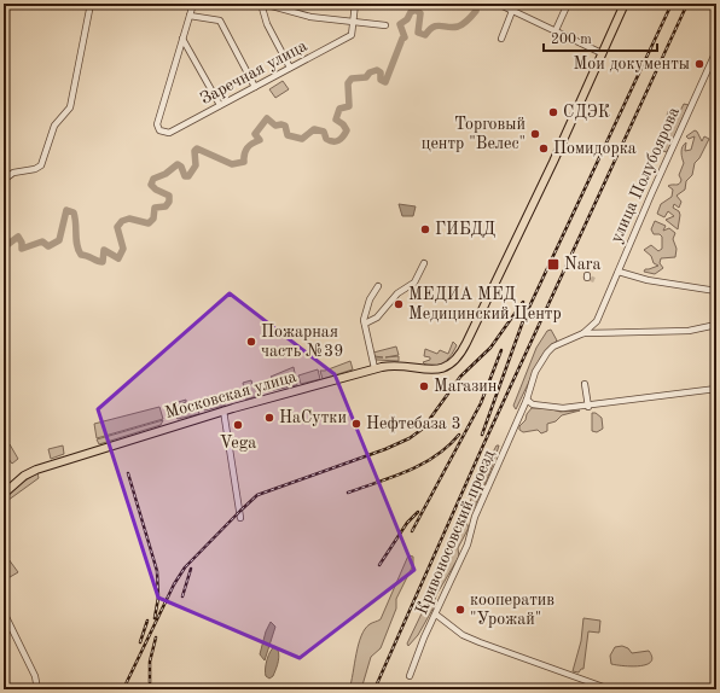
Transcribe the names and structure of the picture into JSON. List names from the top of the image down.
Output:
{
  "streets": {
    "main road": ["Московская улица"],
    "street": ["Заречная улица", "улица Полубоярова", "Кривоносовский проезд"]
  },
  "crossings": [
    ["улица Полубоярова", "Кривоносовский проезд"]
  ],
  "places": {
    "other": [
      "Мои документы",
      "СДЭК",
      "Торговый центр \"Велес\"",
      "Помидорка",
      "ГИБДД",
      "МЕДИА МЕД Медицинский Центр",
      "Пожарная часть №39",
      "Магазин",
      "НаСутки",
      "Нефтебаза 3",
      "Vega",
      "кооператив \"Урожай\""
    ],
    "transit": ["Nara"]
  },
  "scale_bar": "200 m"
}
